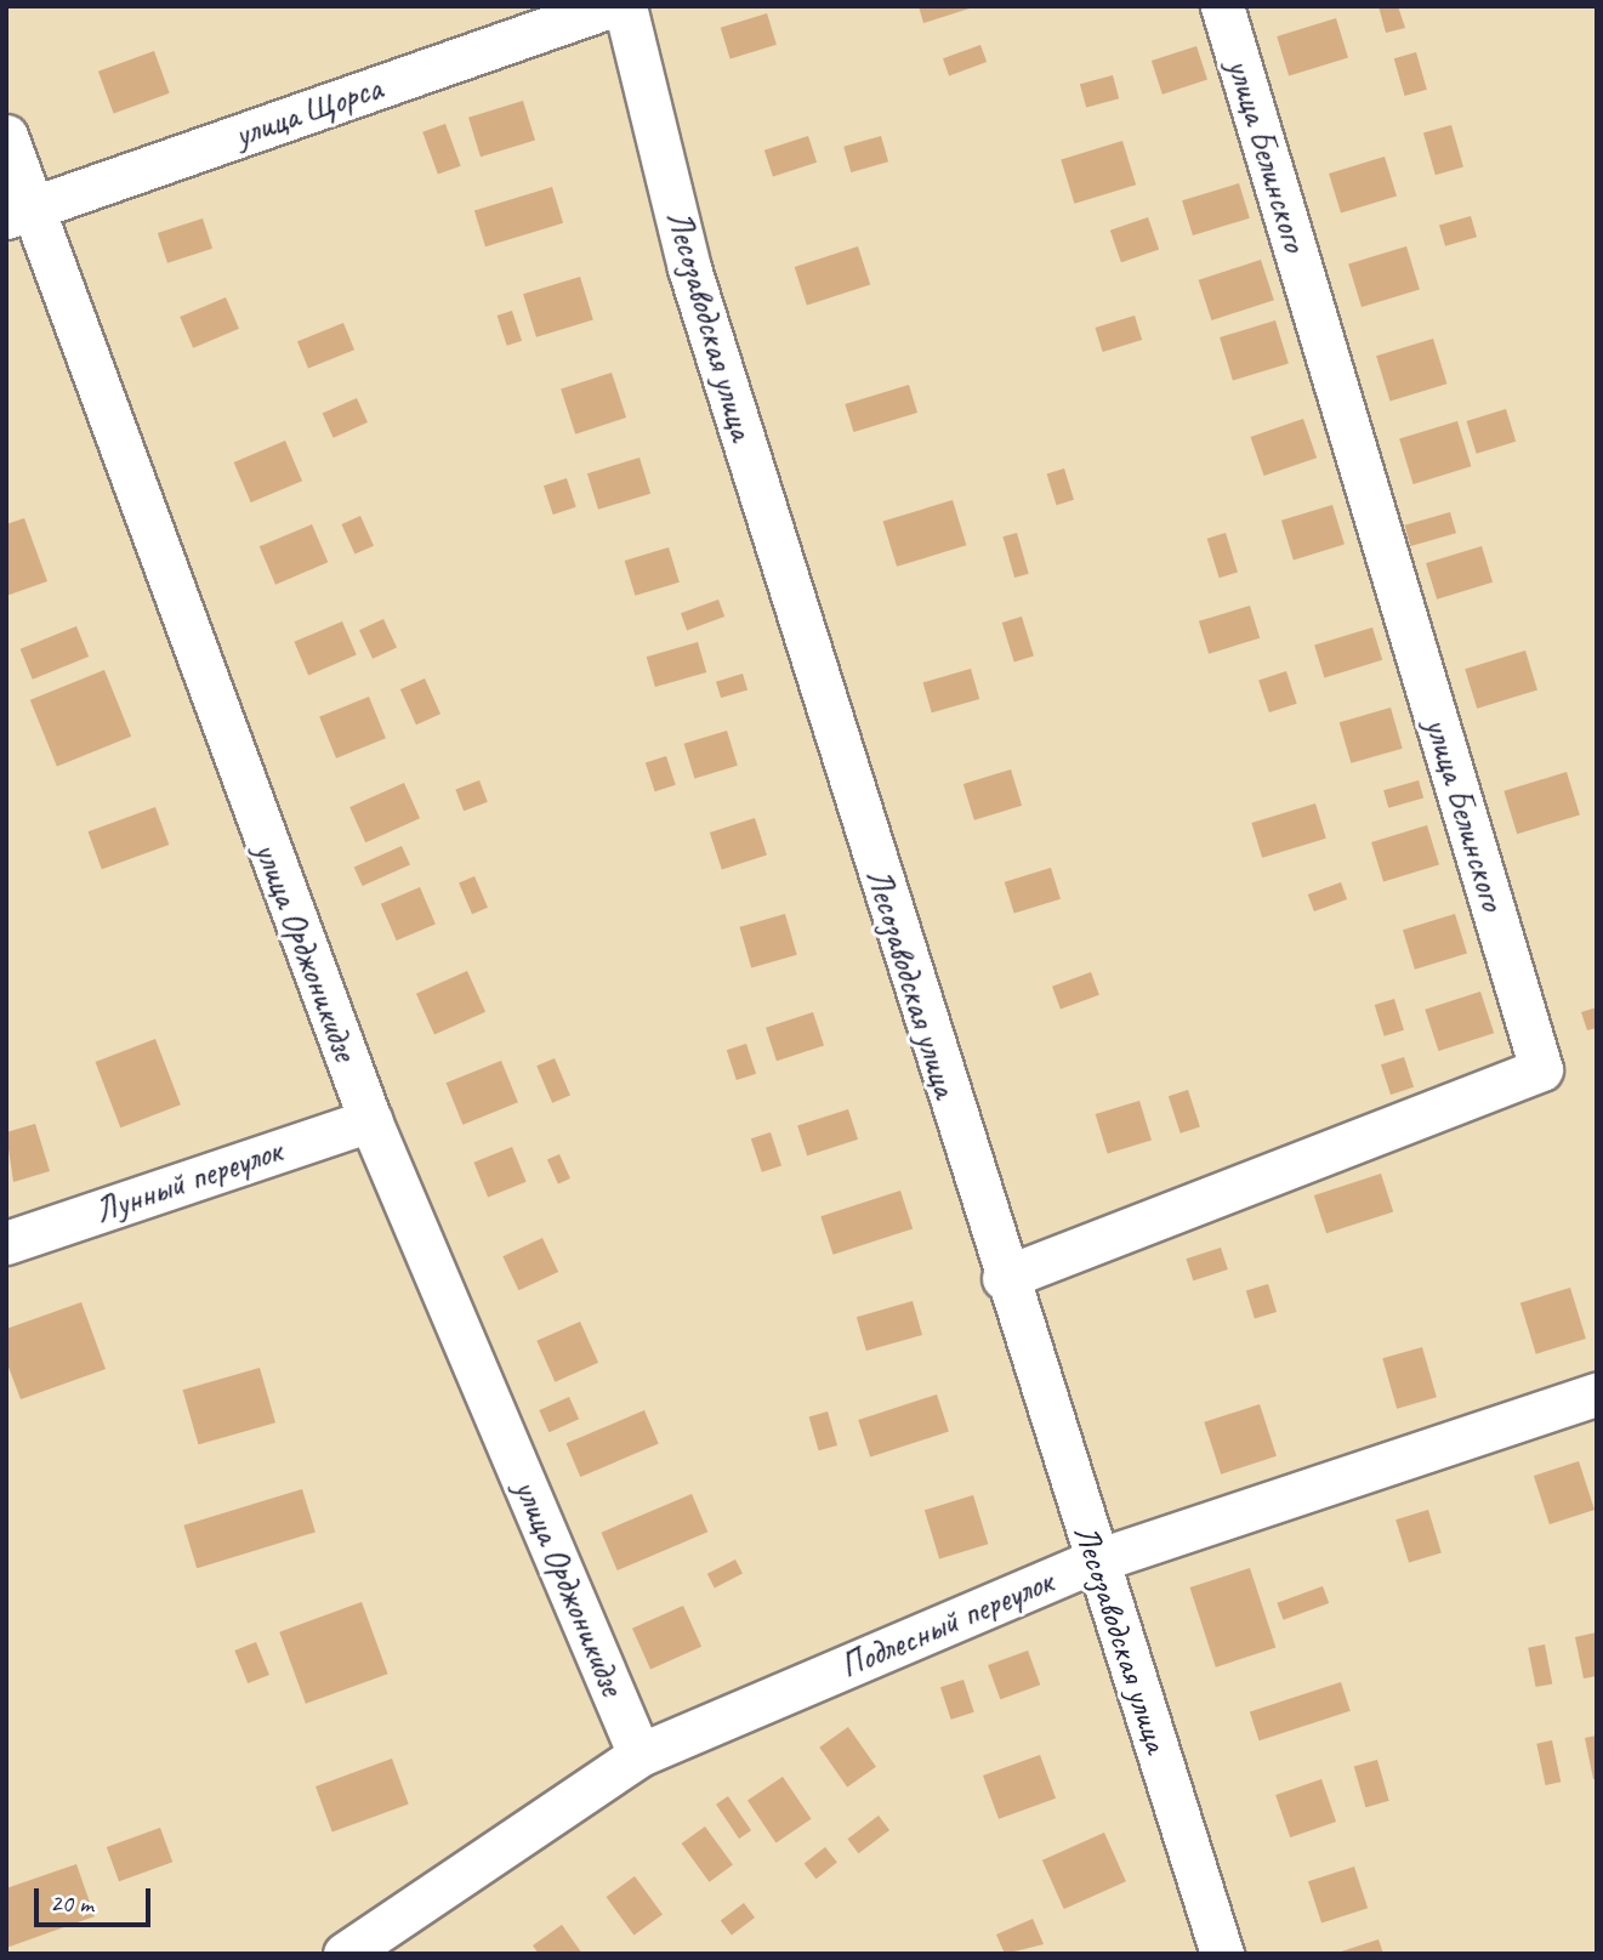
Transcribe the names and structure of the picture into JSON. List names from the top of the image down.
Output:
{
  "streets": {
    "street": [
      "улица Щорса",
      "улица Белинского",
      "Лесозаводская улица",
      "улица Орджоникидзе",
      "Лунный переулок",
      "Подлесный переулок"
    ]
  },
  "crossings": [
    ["улица Щорса", "улица Орджоникидзе"],
    ["улица Белинского", "Лесозаводская улица"],
    ["Лесозаводская улица", "Подлесный переулок"],
    ["улица Орджоникидзе", "Лунный переулок"],
    ["улица Орджоникидзе", "Подлесный переулок"]
  ],
  "scale_bar": "20 m"
}
